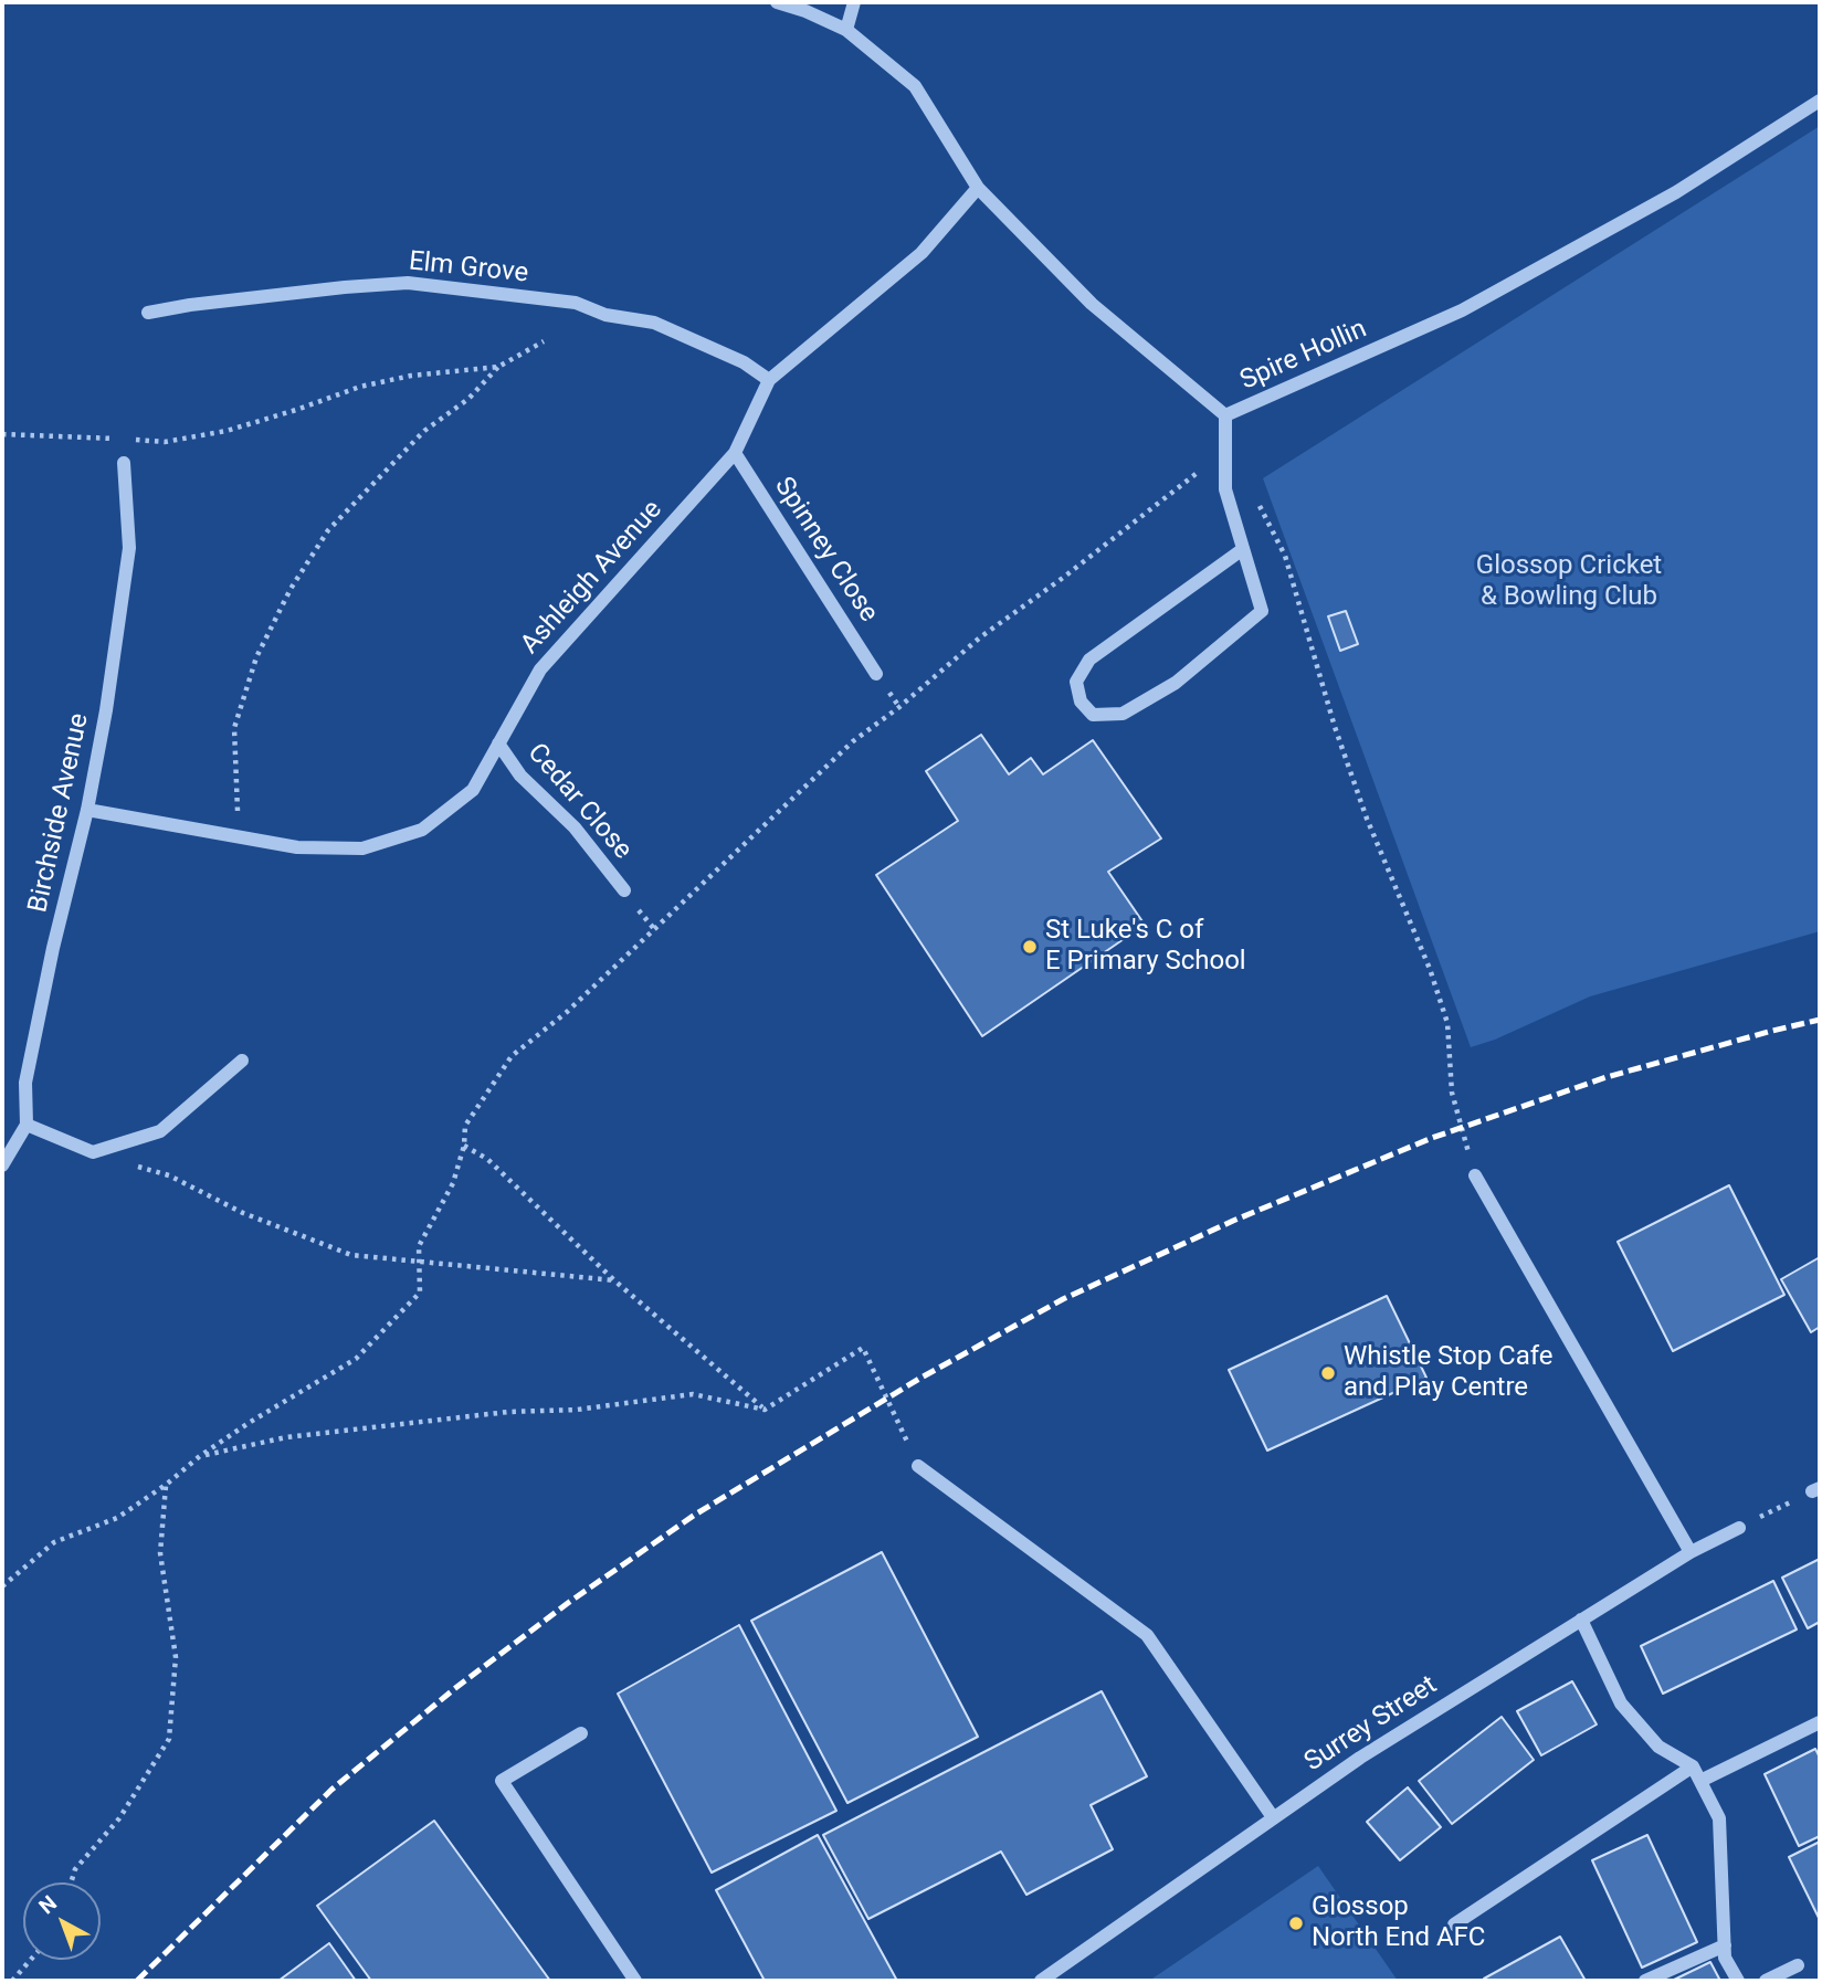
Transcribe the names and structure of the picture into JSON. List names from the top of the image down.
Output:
{
  "streets": {
    "street": [
      "Elm Grove",
      "Spire Hollin",
      "Spinney Close",
      "Ashleigh Avenue",
      "Cedar Close",
      "Birchside Avenue",
      "Surrey Street"
    ]
  },
  "crossings": [
    ["Elm Grove", "Ashleigh Avenue"],
    ["Spire Hollin", "Ashleigh Avenue"],
    ["Spinney Close", "Ashleigh Avenue"],
    ["Ashleigh Avenue", "Cedar Close"],
    ["Ashleigh Avenue", "Birchside Avenue"]
  ],
  "parks": ["Glossop Cricket & Bowling Club"],
  "places": ["St Luke's C of E Primary School", "Whistle Stop Cafe and Play Centre", "Glossop North End AFC"],
  "north": "top left"
}
